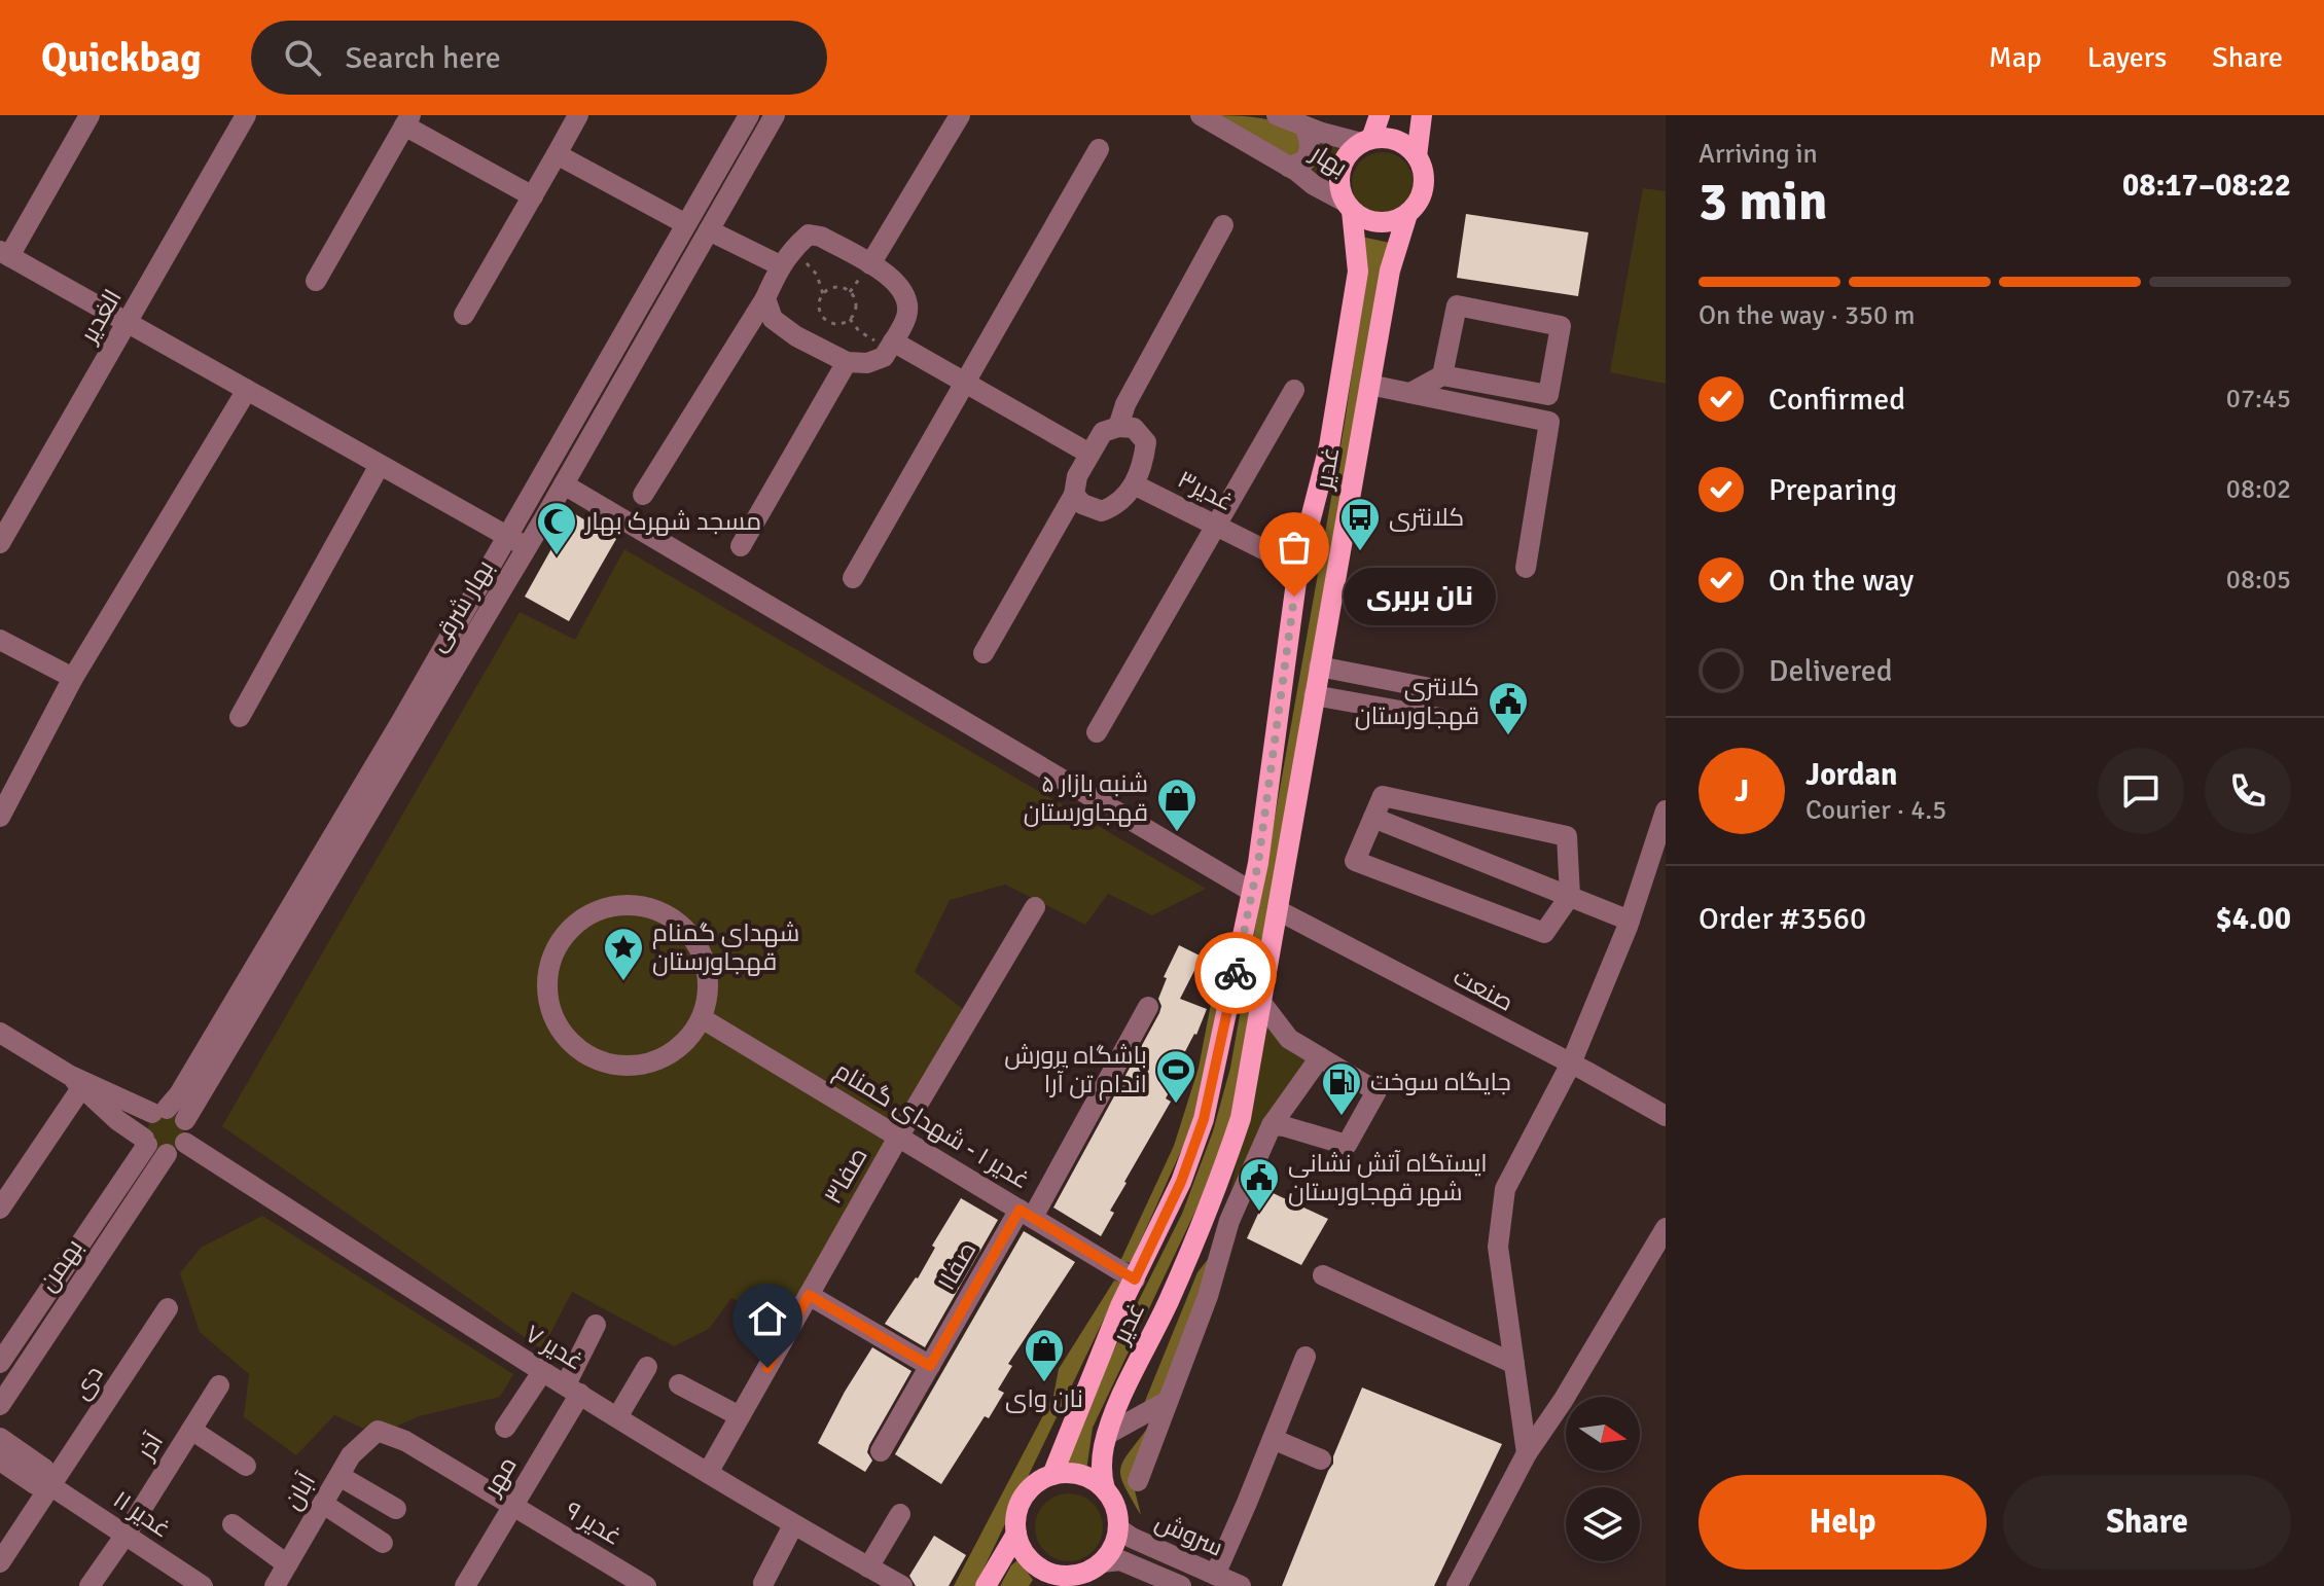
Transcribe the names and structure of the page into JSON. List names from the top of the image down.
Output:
{
  "streets": {
    "main road": ["غدیر"],
    "street": [
      "بهار",
      "الغدیر",
      "غدیر۳",
      "بهار شرقی",
      "صنعت",
      "غدیر ۱ - شهدای گمنام",
      "صفا۳",
      "بهمن",
      "صفا۱",
      "غدیر ۷",
      "دی",
      "آذر",
      "مهر",
      "آبان",
      "غدیر ۱۱",
      "غدیر ۹",
      "سروش"
    ]
  },
  "crossings": [
    ["بهار", "غدیر"],
    ["غدیر", "غدیر۳"],
    ["غدیر", "صنعت"],
    ["غدیر", "غدیر ۱ - شهدای گمنام"],
    ["غدیر", "سروش"],
    ["بهار شرقی", "بهمن"],
    ["بهار شرقی", "غدیر ۷"],
    ["غدیر ۱ - شهدای گمنام", "صفا۳"],
    ["غدیر ۱ - شهدای گمنام", "صفا۱"],
    ["صفا۳", "غدیر ۷"],
    ["بهمن", "غدیر ۷"],
    ["غدیر ۷", "مهر"],
    ["دی", "غدیر ۱۱"],
    ["آذر", "غدیر ۱۱"],
    ["مهر", "غدیر ۹"],
    ["آبان", "غدیر ۹"]
  ],
  "places": {
    "bus stop": ["کلانتری"],
    "mosque": ["مسجد شهرک بهار"],
    "other": ["نان بربری"],
    "public building": ["کلانتری قهجاورستان", "ایستگاه آتش نشانی شهر قهجاورستان"],
    "shop": ["۵ شنبه بازار قهجاورستان", "نان وای"],
    "place": ["شهدای گمنام قهجاورستان"],
    "sports": ["باشگاه پرورش اندام تن آرا"],
    "fuel station": ["جایگاه سوخت"]
  },
  "north": "right",
  "page": {
    "header": "Quickbag",
    "search": "Search here",
    "nav": ["Map", "Layers", "Share"],
    "heading": ["3 min", "Arriving in", "08:17–08:22"],
    "panel": [
      "Jordan",
      "Courier · 4.5",
      "Order #3560",
      "$4.00"
    ],
    "bar": "On the way · 350 m",
    "list": [
      ["Confirmed", "07:45"],
      ["Preparing", "08:02"],
      ["On the way", "08:05"],
      "Delivered"
    ],
    "bubble": "نان بربری",
    "round": "J",
    "buttons": ["Help", "Share"]
  }
}
